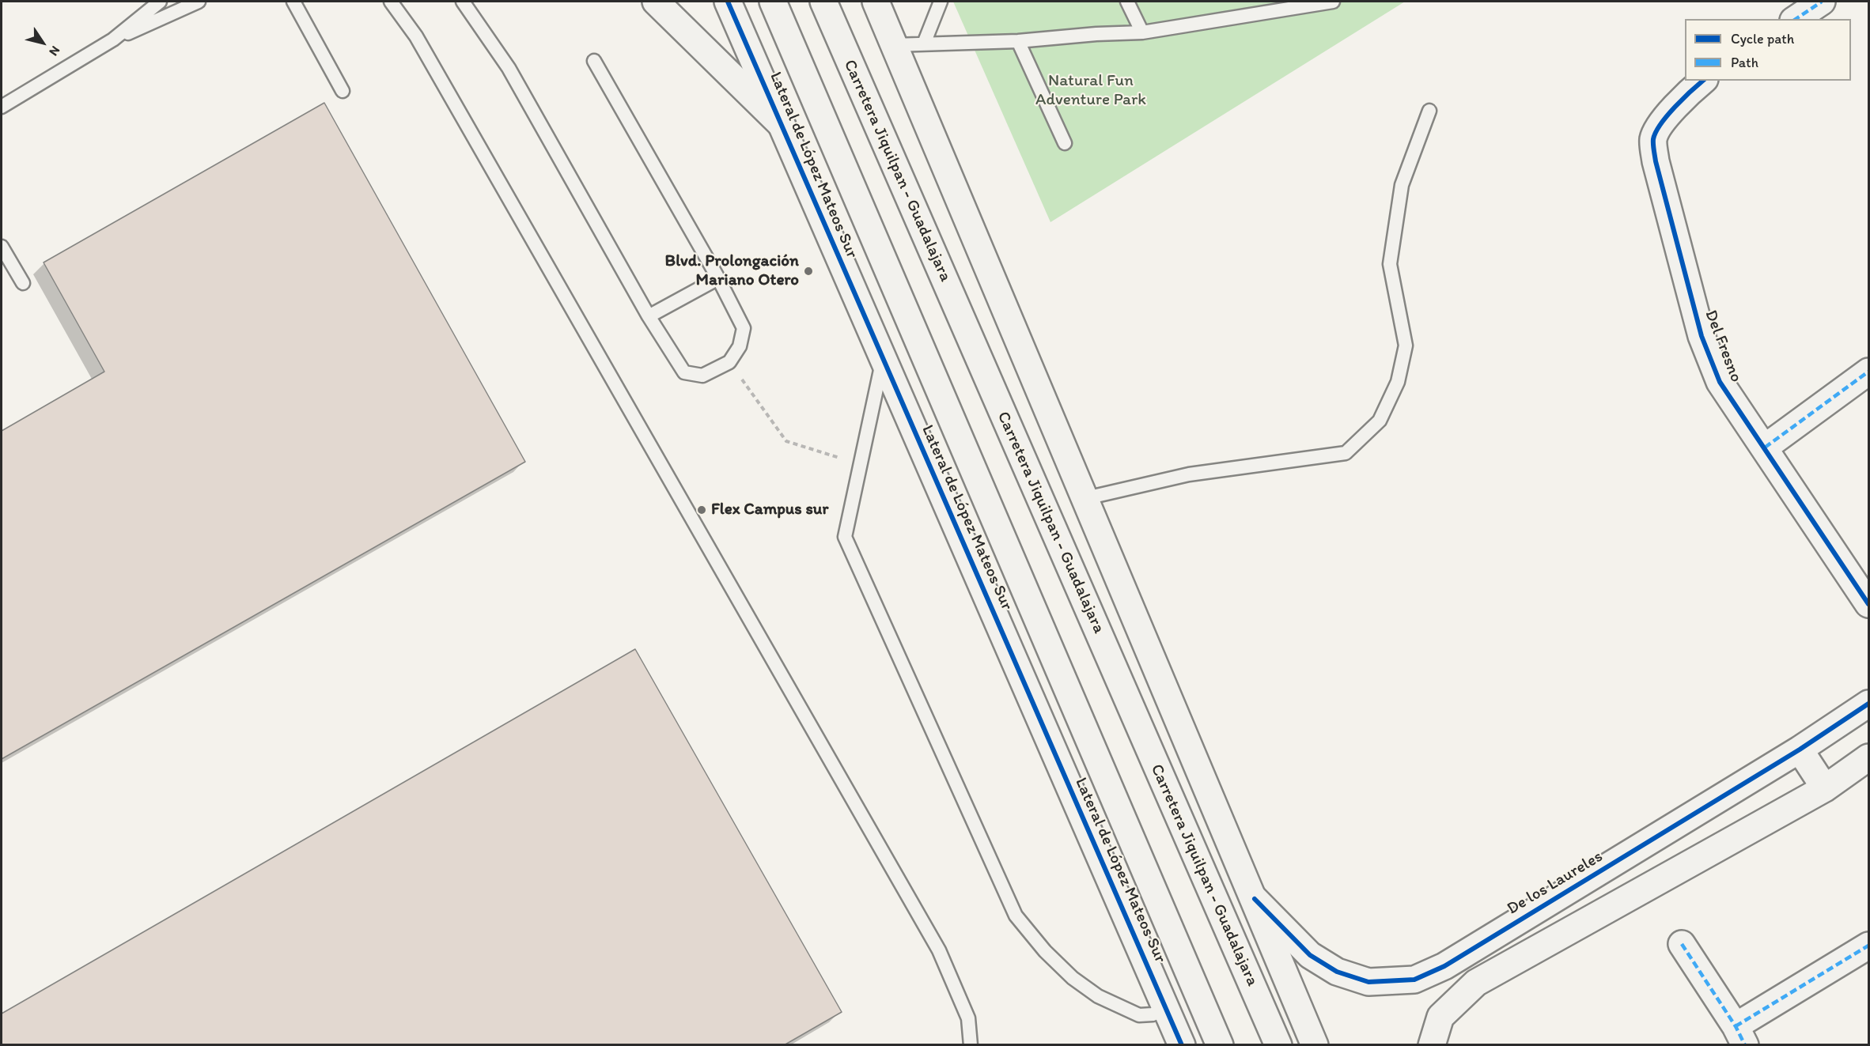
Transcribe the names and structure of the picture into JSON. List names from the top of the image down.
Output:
{
  "streets": {
    "main road": [
      "Lateral de López Mateos Sur",
      "Carretera Jiquilpan - Guadalajara",
      "Del Fresno",
      "De los Laureles"
    ]
  },
  "parks": ["Natural Fun Adventure Park"],
  "places": ["Blvd. Prolongación Mariano Otero", "Flex Campus sur"],
  "legend": ["Cycle path", "Path"],
  "north": "bottom right"
}
